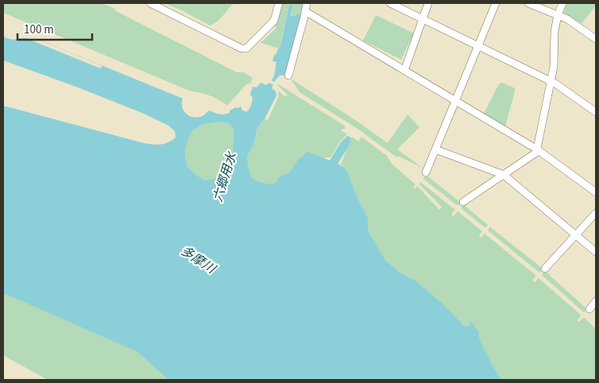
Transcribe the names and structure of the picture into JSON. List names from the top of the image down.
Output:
{
  "water": ["六郷用水", "多摩川"],
  "scale_bar": "100 m"
}
